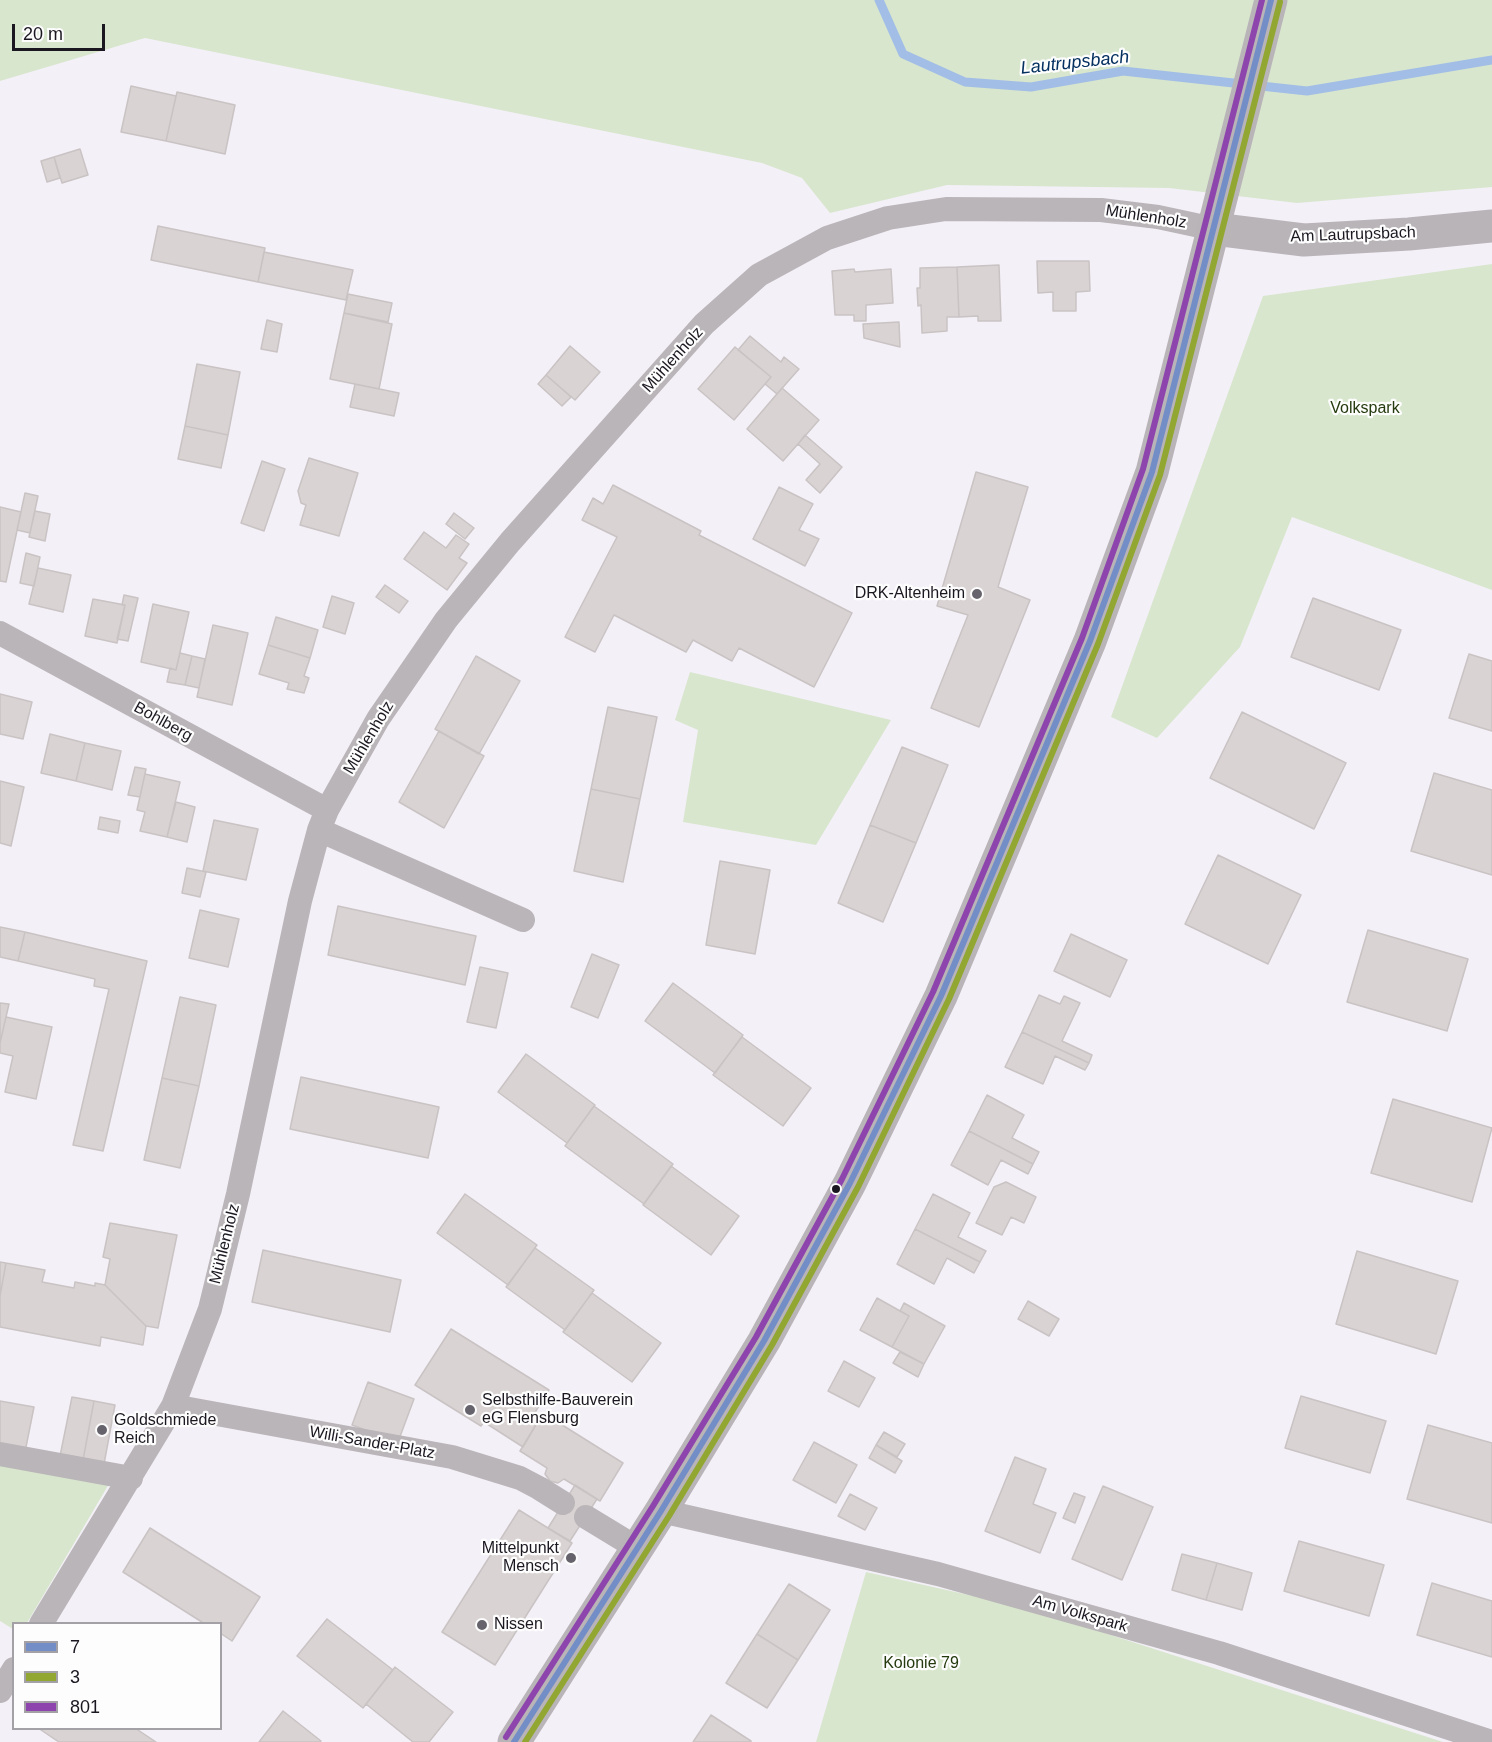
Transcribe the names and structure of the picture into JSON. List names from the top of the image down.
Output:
{
  "streets": {
    "main road": ["Am Lautrupsbach"],
    "street": [
      "Mühlenholz",
      "Bohlberg",
      "Willi-Sander-Platz",
      "Am Volkspark"
    ]
  },
  "crossings": [
    ["Mühlenholz", "Am Lautrupsbach"],
    ["Mühlenholz", "Bohlberg"],
    ["Mühlenholz", "Willi-Sander-Platz"]
  ],
  "water": ["Lautrupsbach"],
  "parks": ["Volkspark", "Kolonie 79"],
  "places": [
    "DRK-Altenheim",
    "Selbsthilfe-Bauverein eG Flensburg",
    "Goldschmiede Reich",
    "Mittelpunkt Mensch",
    "Nissen"
  ],
  "lines": ["transit line 7", "transit line 801", "transit line 3"],
  "legend": ["7", "3", "801"],
  "scale_bar": "20 m"
}
